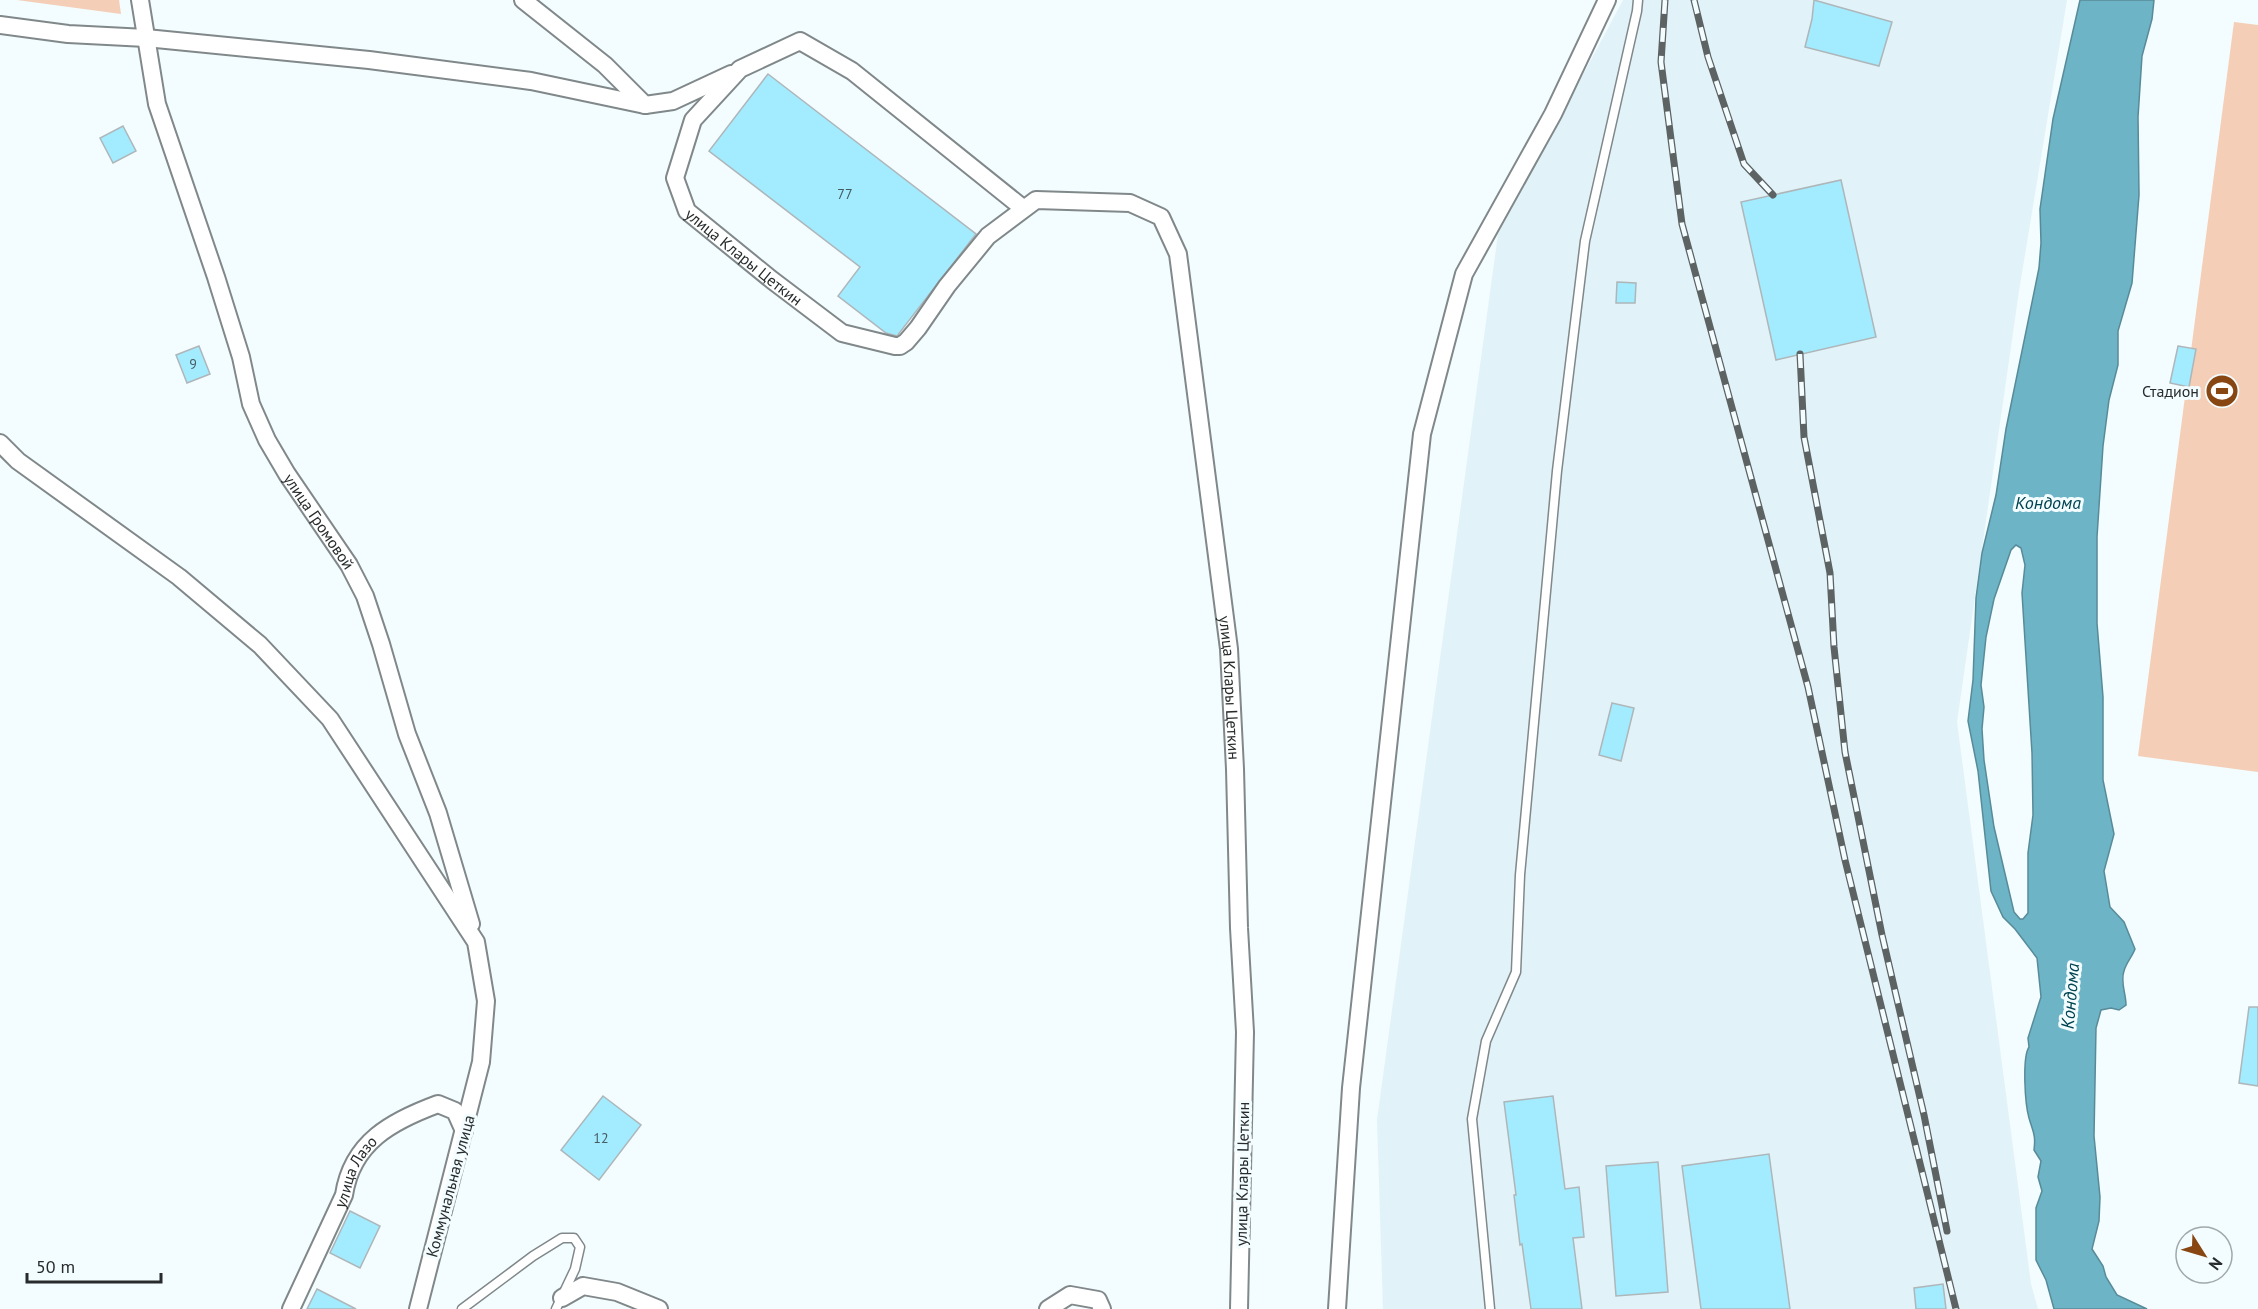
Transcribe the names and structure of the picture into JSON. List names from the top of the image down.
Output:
{
  "streets": {
    "street": [
      "улица Клары Цеткин",
      "улица Громовой",
      "улица Лазо",
      "Коммунальная улица"
    ]
  },
  "crossings": [
    ["улица Громовой", "Коммунальная улица"],
    ["улица Лазо", "Коммунальная улица"]
  ],
  "water": ["Кондома"],
  "places": {
    "sports": ["Стадион"]
  },
  "house_numbers": ["77", "9", "12"],
  "scale_bar": "50 m",
  "north": "bottom right"
}
